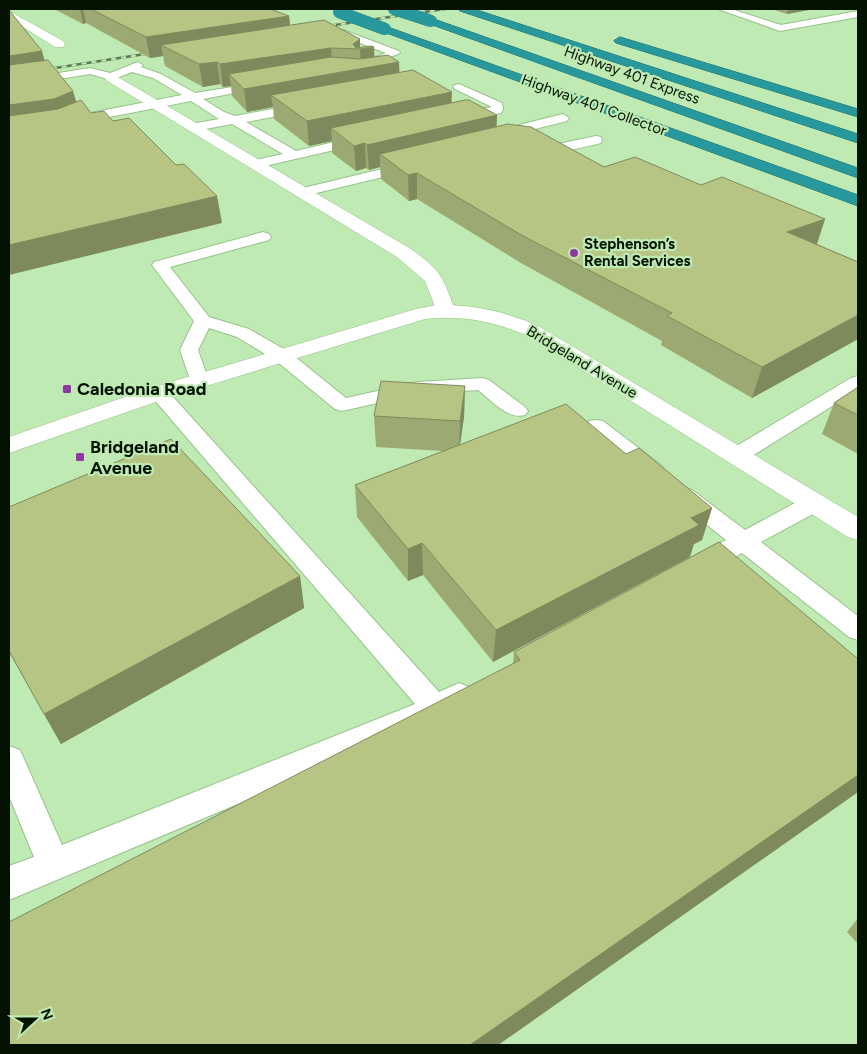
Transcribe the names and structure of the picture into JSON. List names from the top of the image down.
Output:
{
  "streets": {
    "highway": ["Highway 401 Express", "Highway 401 Collector"],
    "street": ["Bridgeland Avenue"]
  },
  "places": {
    "other": ["Stephenson’s Rental Services"],
    "transit": ["Caledonia Road", "Bridgeland Avenue"]
  },
  "north": "right"
}
